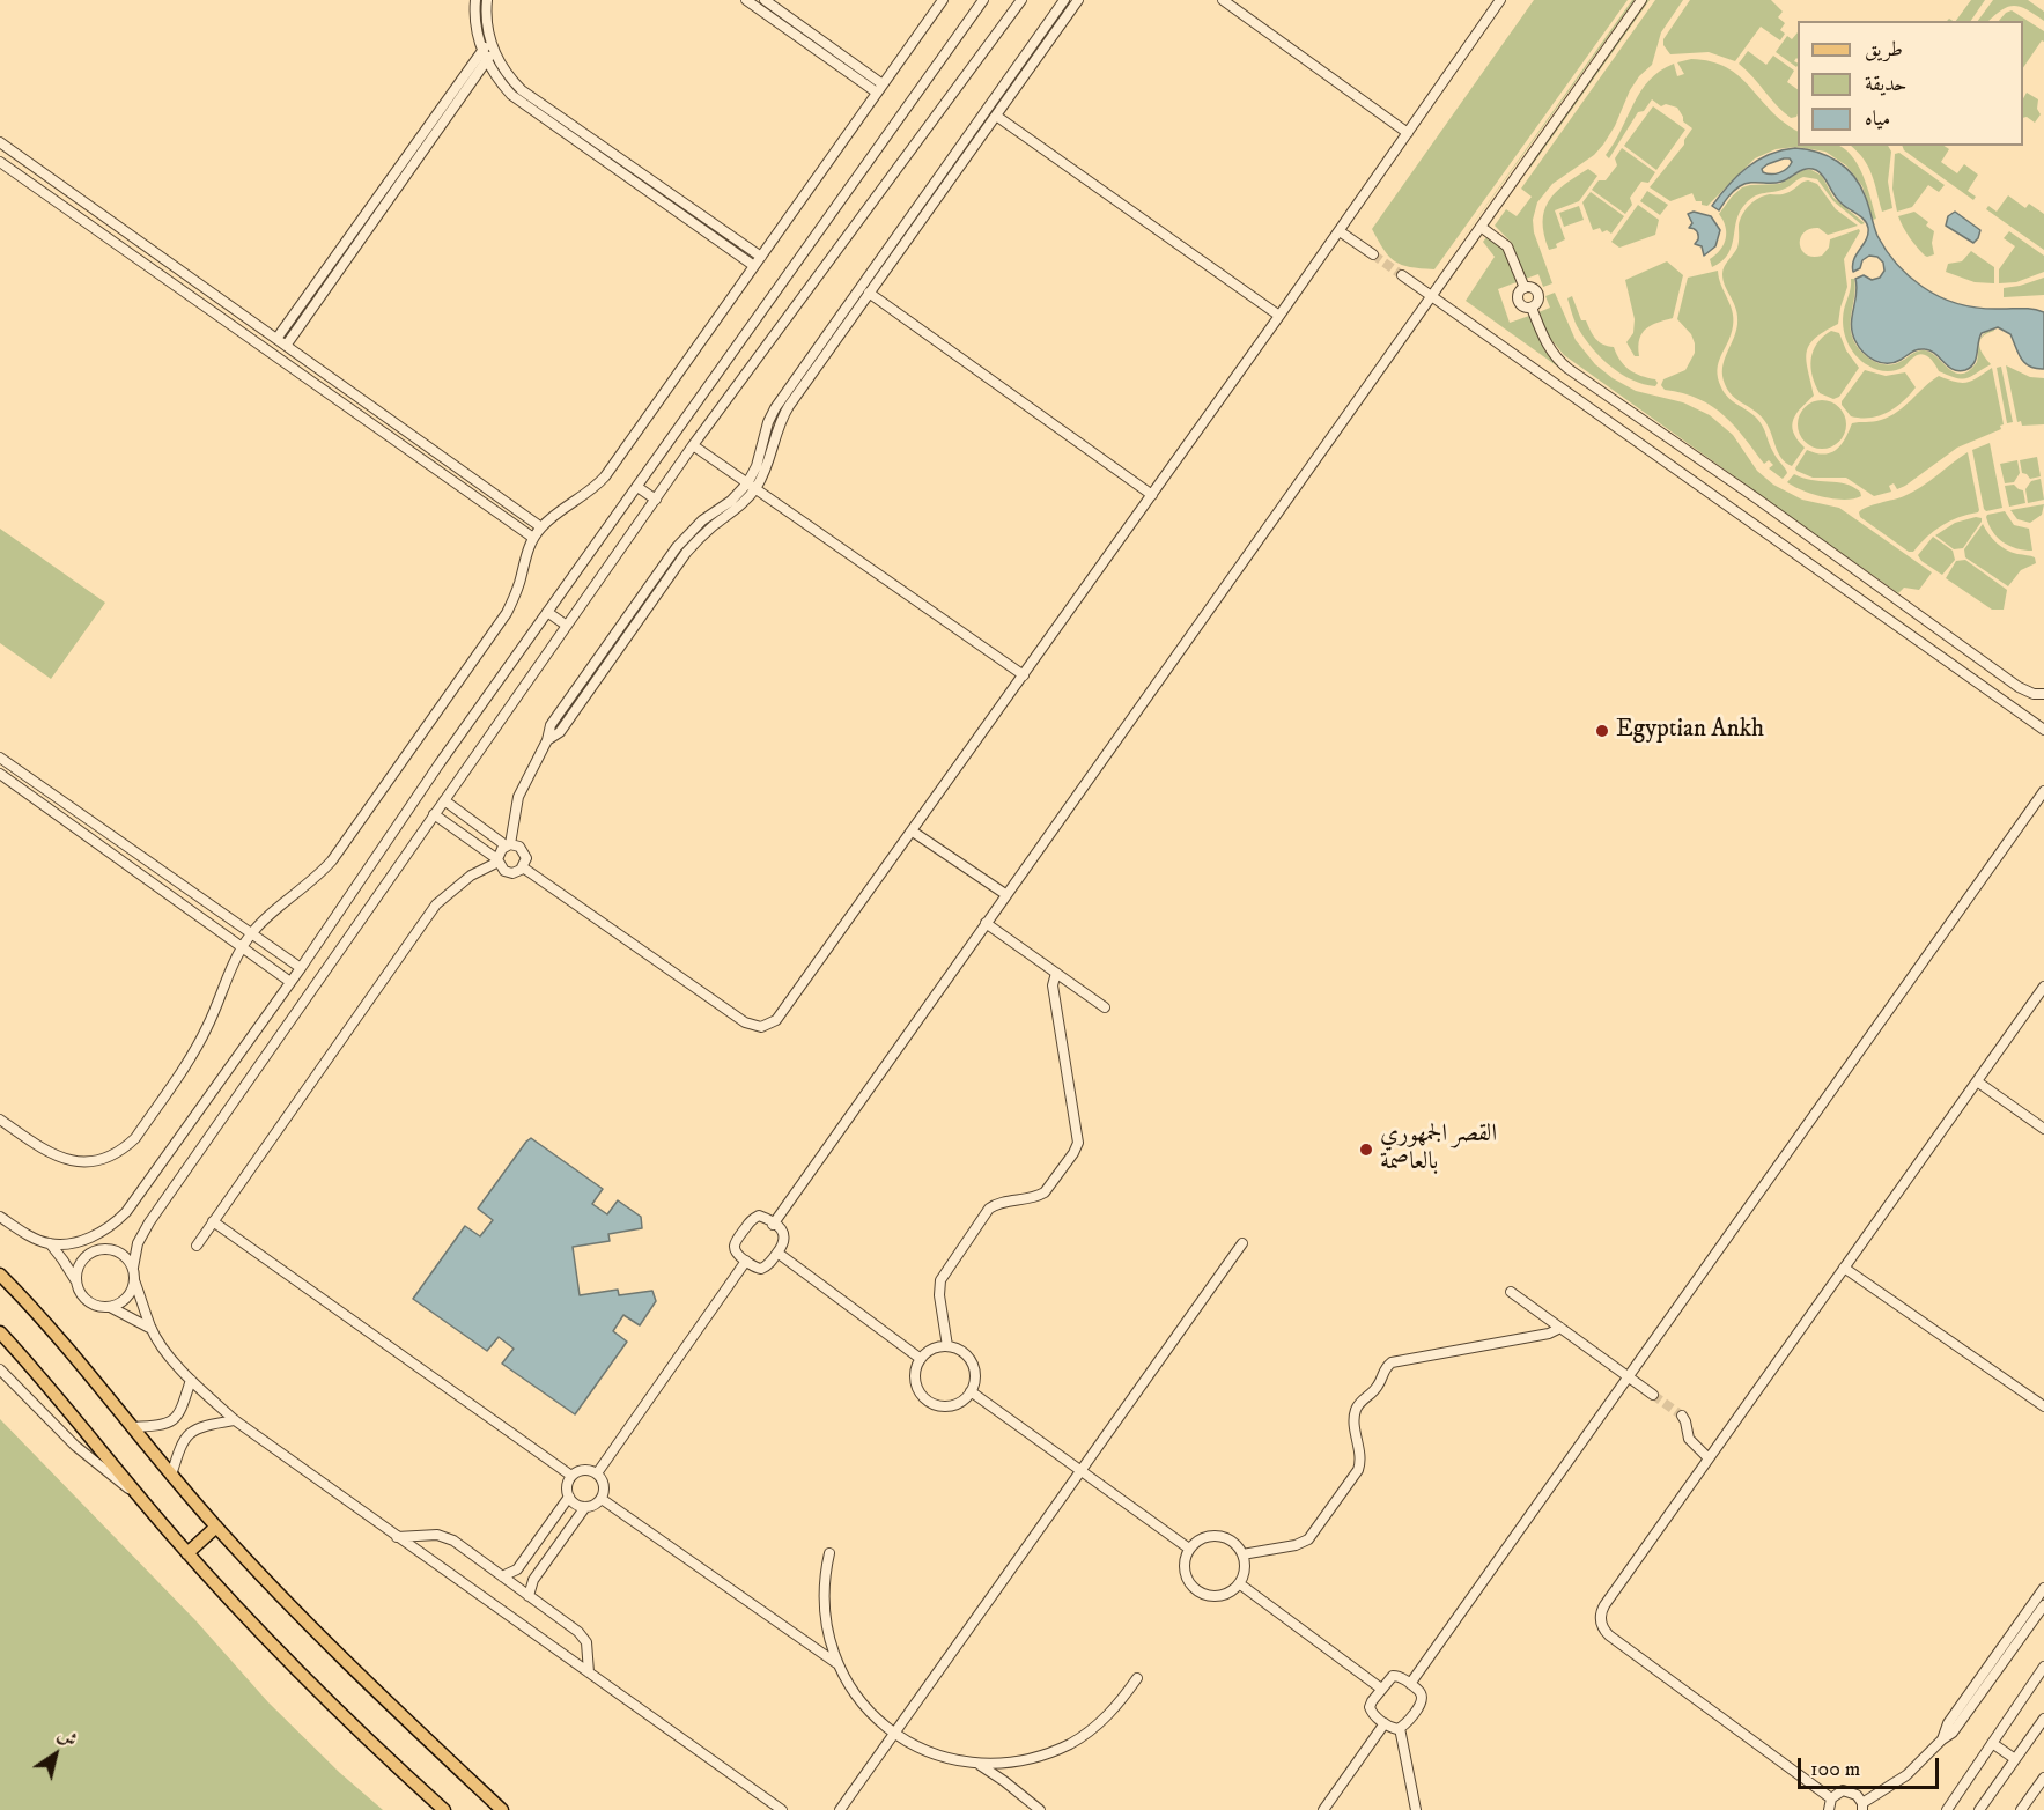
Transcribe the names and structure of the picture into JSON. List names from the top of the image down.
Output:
{
  "places": ["Egyptian Ankh", "القصر الجمهوري بالعاصمة"],
  "legend": ["طريق", "حديقة", "مياه"],
  "scale_bar": "100 m",
  "north": "top right"
}
